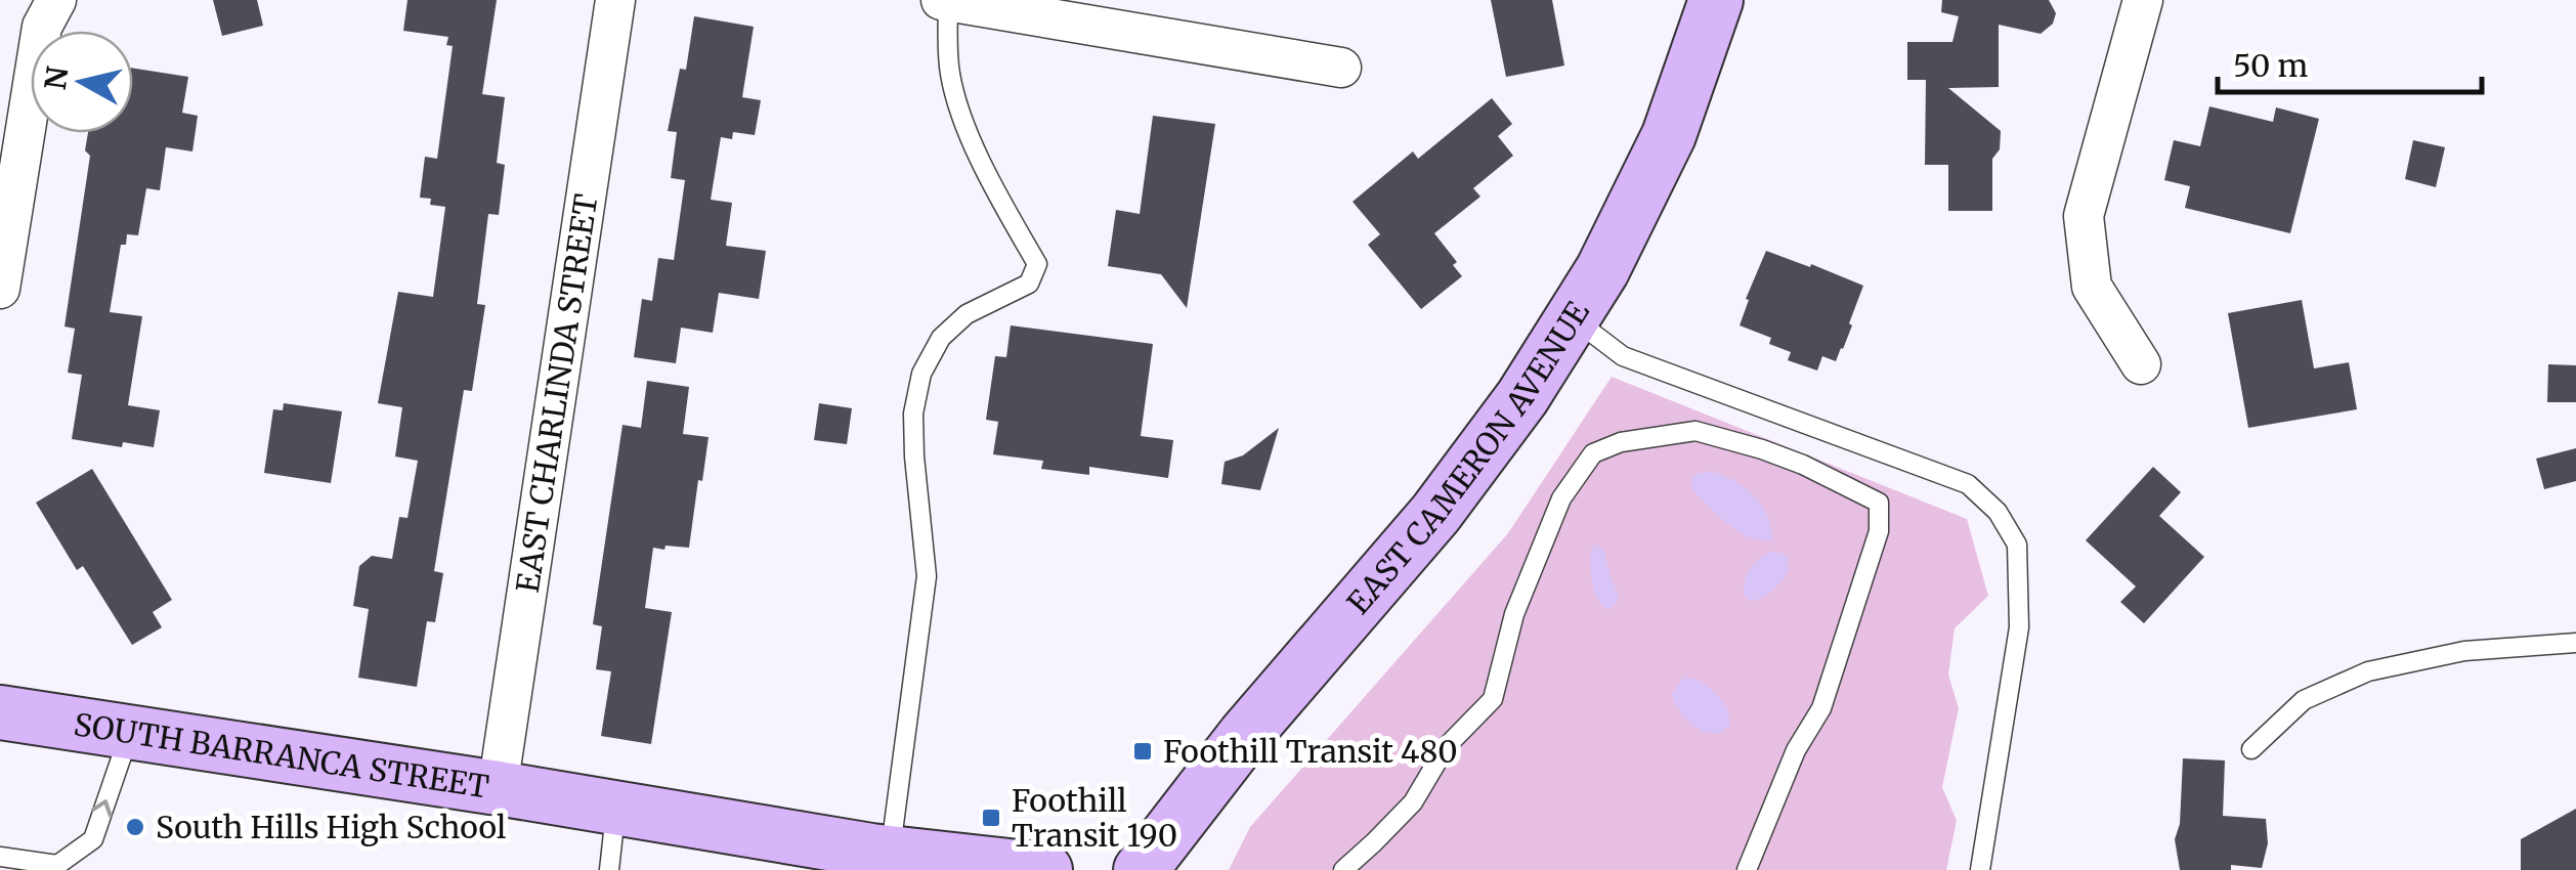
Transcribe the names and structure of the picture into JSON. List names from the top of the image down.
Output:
{
  "streets": {
    "main road": ["EAST CAMERON AVENUE", "SOUTH BARRANCA STREET"],
    "street": ["EAST CHARLINDA STREET"]
  },
  "crossings": [
    ["EAST CHARLINDA STREET", "SOUTH BARRANCA STREET"]
  ],
  "places": {
    "transit": ["Foothill Transit 480", "Foothill Transit 190"],
    "other": ["South Hills High School"]
  },
  "scale_bar": "50 m",
  "north": "left"
}
